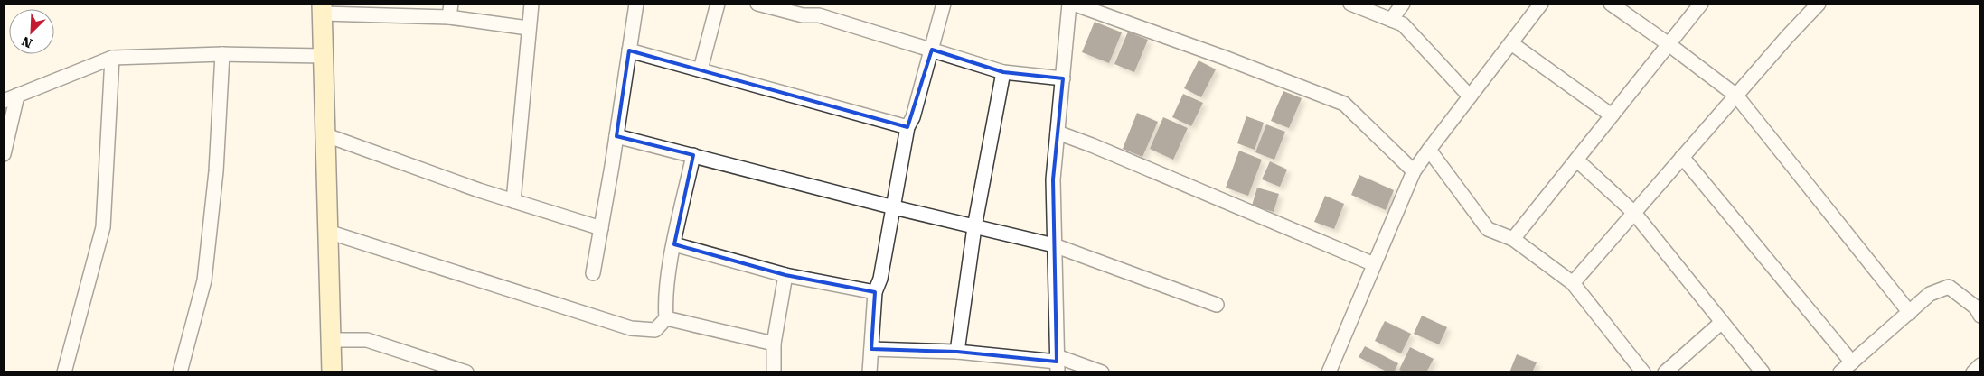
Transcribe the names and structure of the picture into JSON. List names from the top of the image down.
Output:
{
  "north": "bottom left"
}
